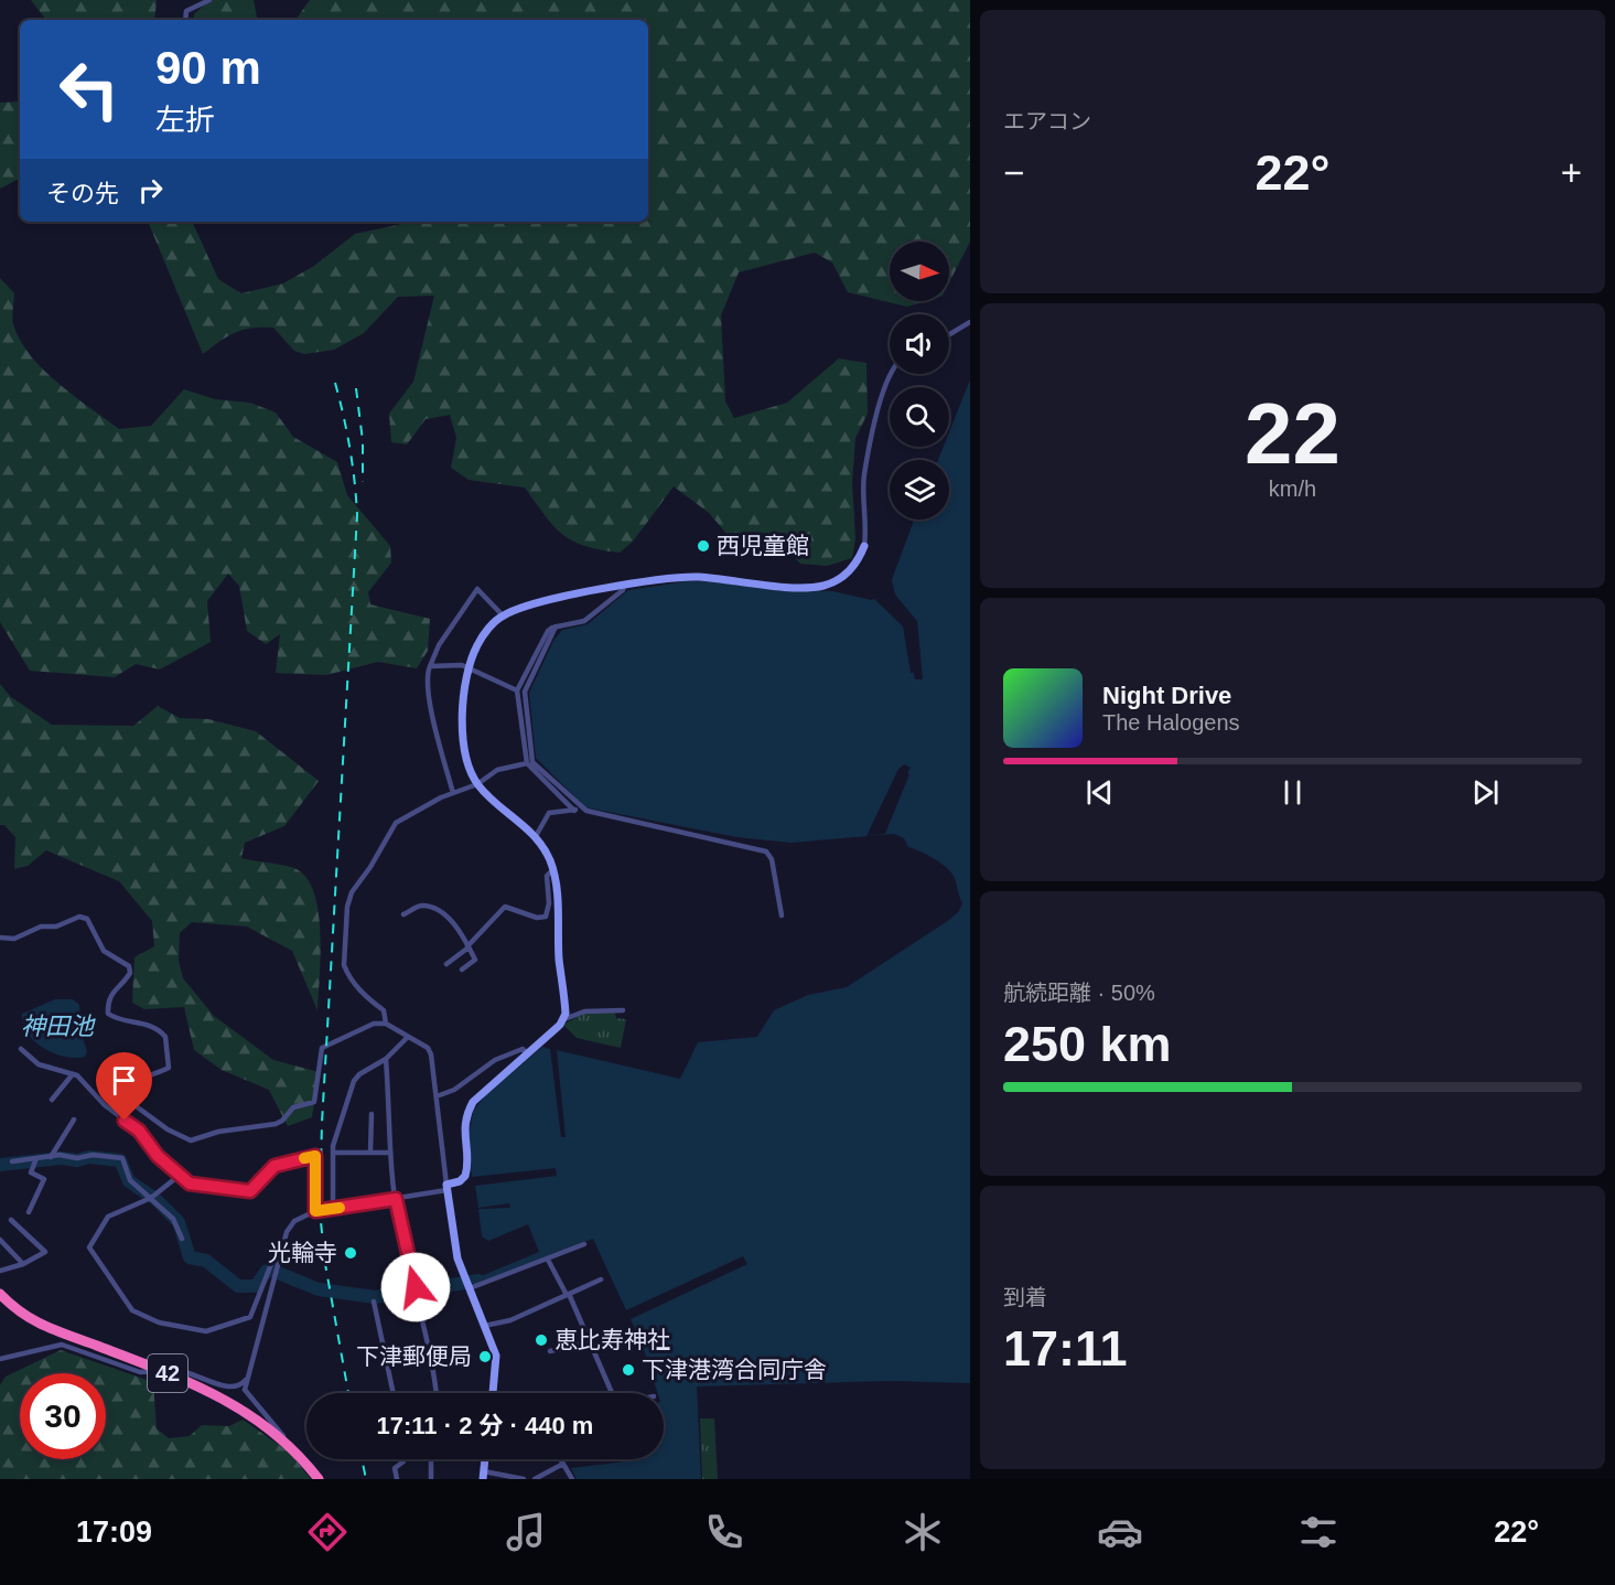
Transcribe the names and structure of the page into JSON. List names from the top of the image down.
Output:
{
  "streets": {
    "highway": ["42"]
  },
  "water": ["神田池"],
  "places": [
    "西児童館",
    "光輪寺",
    "恵比寿神社",
    "下津郵便局",
    "下津港湾合同庁舎"
  ],
  "north": "right",
  "page": {
    "tile": [
      "エアコン",
      ["22", "km/h"],
      ["航続距離 · 50%", "250 km"],
      ["到着", "17:11"]
    ],
    "turn": ["90 m", "左折"],
    "heat": ["−", "22°", "+"],
    "then": "その先",
    "song": ["Night Drive", "The Halogens"],
    "limit": "30",
    "trip": "17:11 · 2 分 · 440 m",
    "tabs": ["17:09", "22°"]
  }
}
